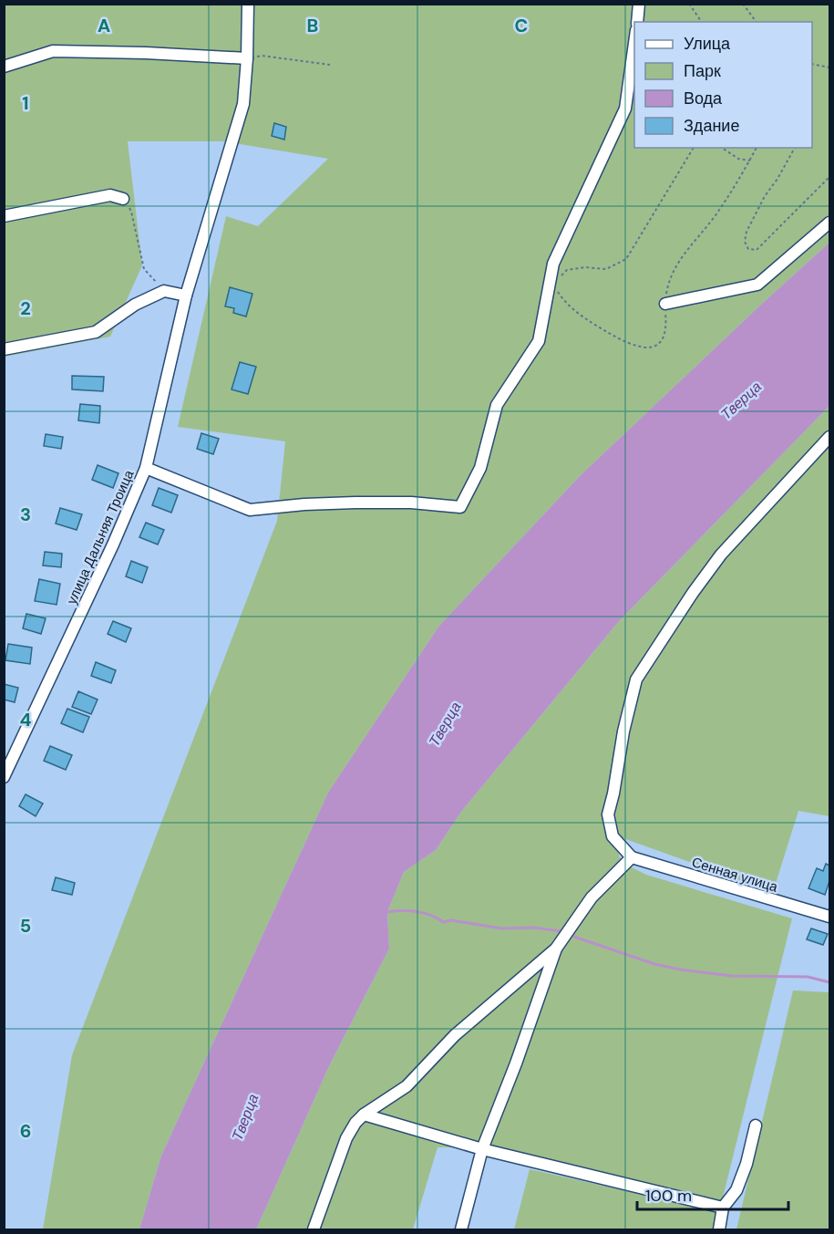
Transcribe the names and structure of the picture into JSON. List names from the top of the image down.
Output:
{
  "streets": {
    "street": ["улица Дальняя Троица", "Сенная улица"]
  },
  "water": ["Тверца"],
  "legend": [
    "Улица",
    "Парк",
    "Вода",
    "Здание"
  ],
  "scale_bar": "100 m",
  "grid": {
    "columns": ["A", "B", "C"],
    "rows": [
      "1",
      "2",
      "3",
      "4",
      "5",
      "6"
    ]
  }
}
